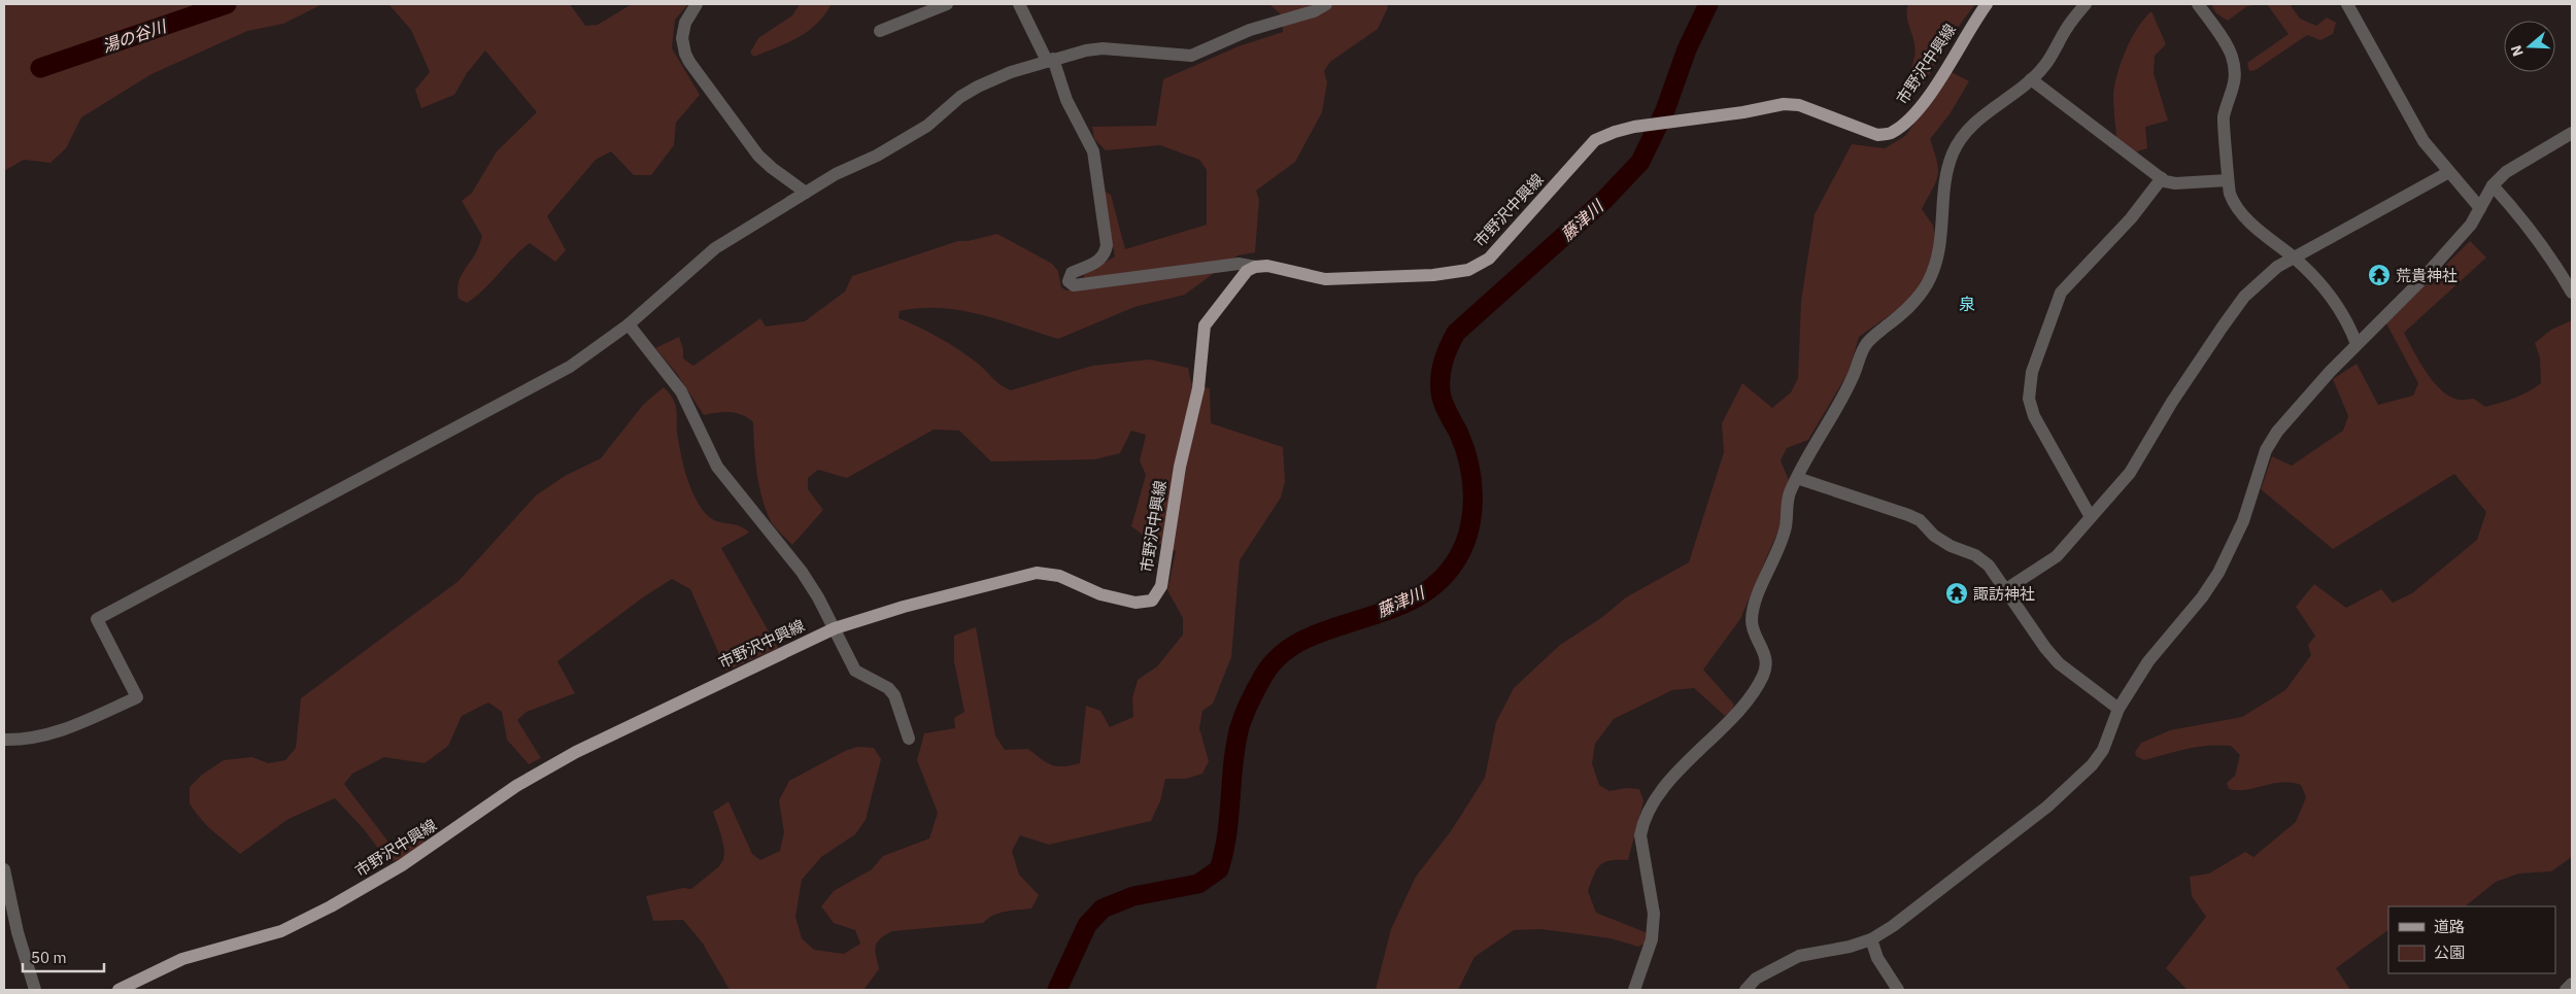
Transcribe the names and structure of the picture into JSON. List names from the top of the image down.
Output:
{
  "streets": {
    "main road": ["市野沢中興線"]
  },
  "districts": ["泉"],
  "water": ["湯の谷川", "藤津川"],
  "places": {
    "temple": ["荒貴神社", "諏訪神社"]
  },
  "legend": ["道路", "公園"],
  "scale_bar": "50 m",
  "north": "left"
}
